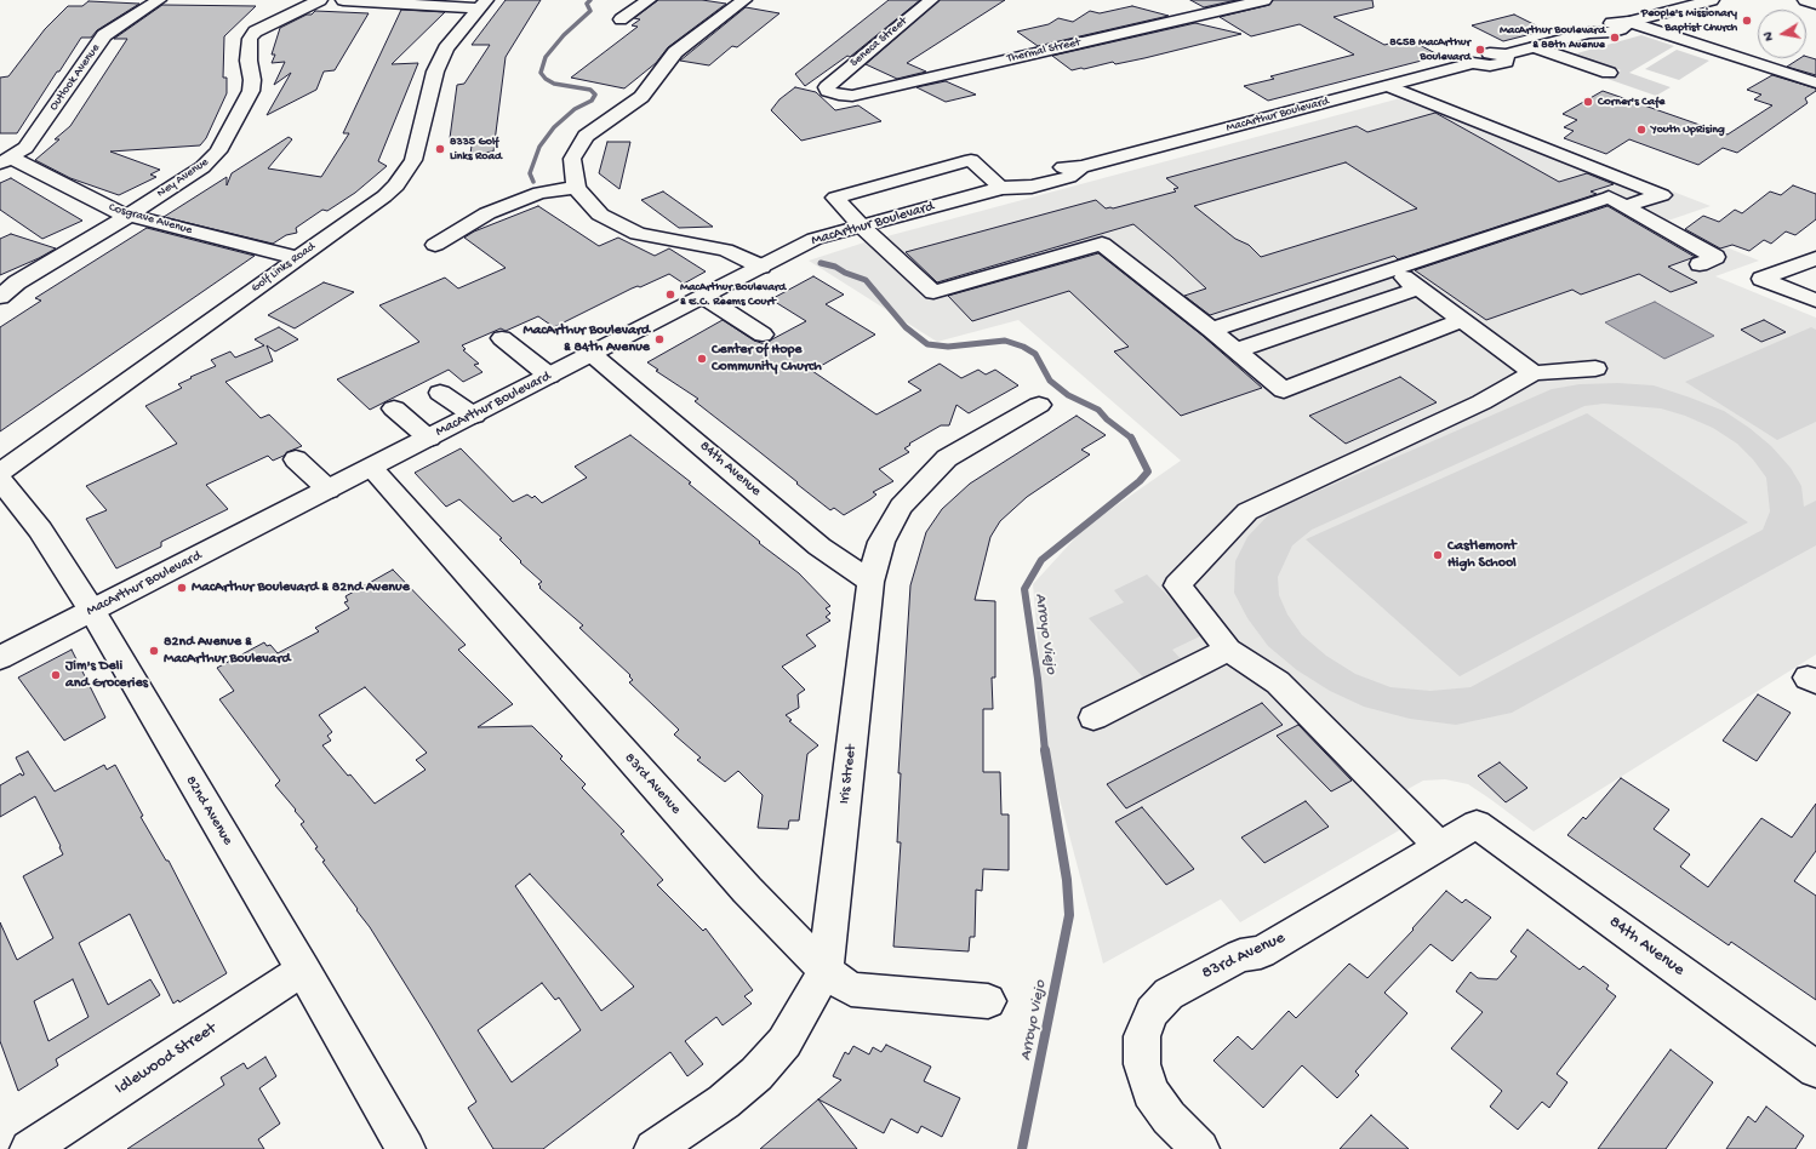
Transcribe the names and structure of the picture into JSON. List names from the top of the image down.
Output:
{
  "streets": {
    "street": [
      "Seneca Street",
      "Thermal Street",
      "Outlook Avenue",
      "MacArthur Boulevard",
      "Ney Avenue",
      "Cosgrave Avenue",
      "Golf Links Road",
      "84th Avenue",
      "Iris Street",
      "83rd Avenue",
      "82nd Avenue",
      "Idlewood Street"
    ]
  },
  "crossings": [
    ["Seneca Street", "Thermal Street"],
    ["Outlook Avenue", "Cosgrave Avenue"],
    ["MacArthur Boulevard", "84th Avenue"],
    ["MacArthur Boulevard", "83rd Avenue"],
    ["MacArthur Boulevard", "82nd Avenue"],
    ["Ney Avenue", "Cosgrave Avenue"],
    ["Cosgrave Avenue", "Golf Links Road"],
    ["84th Avenue", "Iris Street"],
    ["84th Avenue", "83rd Avenue"],
    ["Iris Street", "83rd Avenue"],
    ["82nd Avenue", "Idlewood Street"]
  ],
  "water": ["Arroyo Viejo"],
  "places": [
    "People's Missionary Baptist Church",
    "MacArthur Boulevard & 88th Avenue",
    "8658 MacArthur Boulevard",
    "Corner's Cafe",
    "Youth UpRising",
    "8335 Golf Links Road",
    "MacArthur Boulevard & E.C. Reems Court",
    "MacArthur Boulevard & 84th Avenue",
    "Center of Hope Community Church",
    "Castlemont High School",
    "MacArthur Boulevard & 82nd Avenue",
    "82nd Avenue & MacArthur Boulevard",
    "Jim's Deli and Groceries"
  ],
  "north": "left"
}
